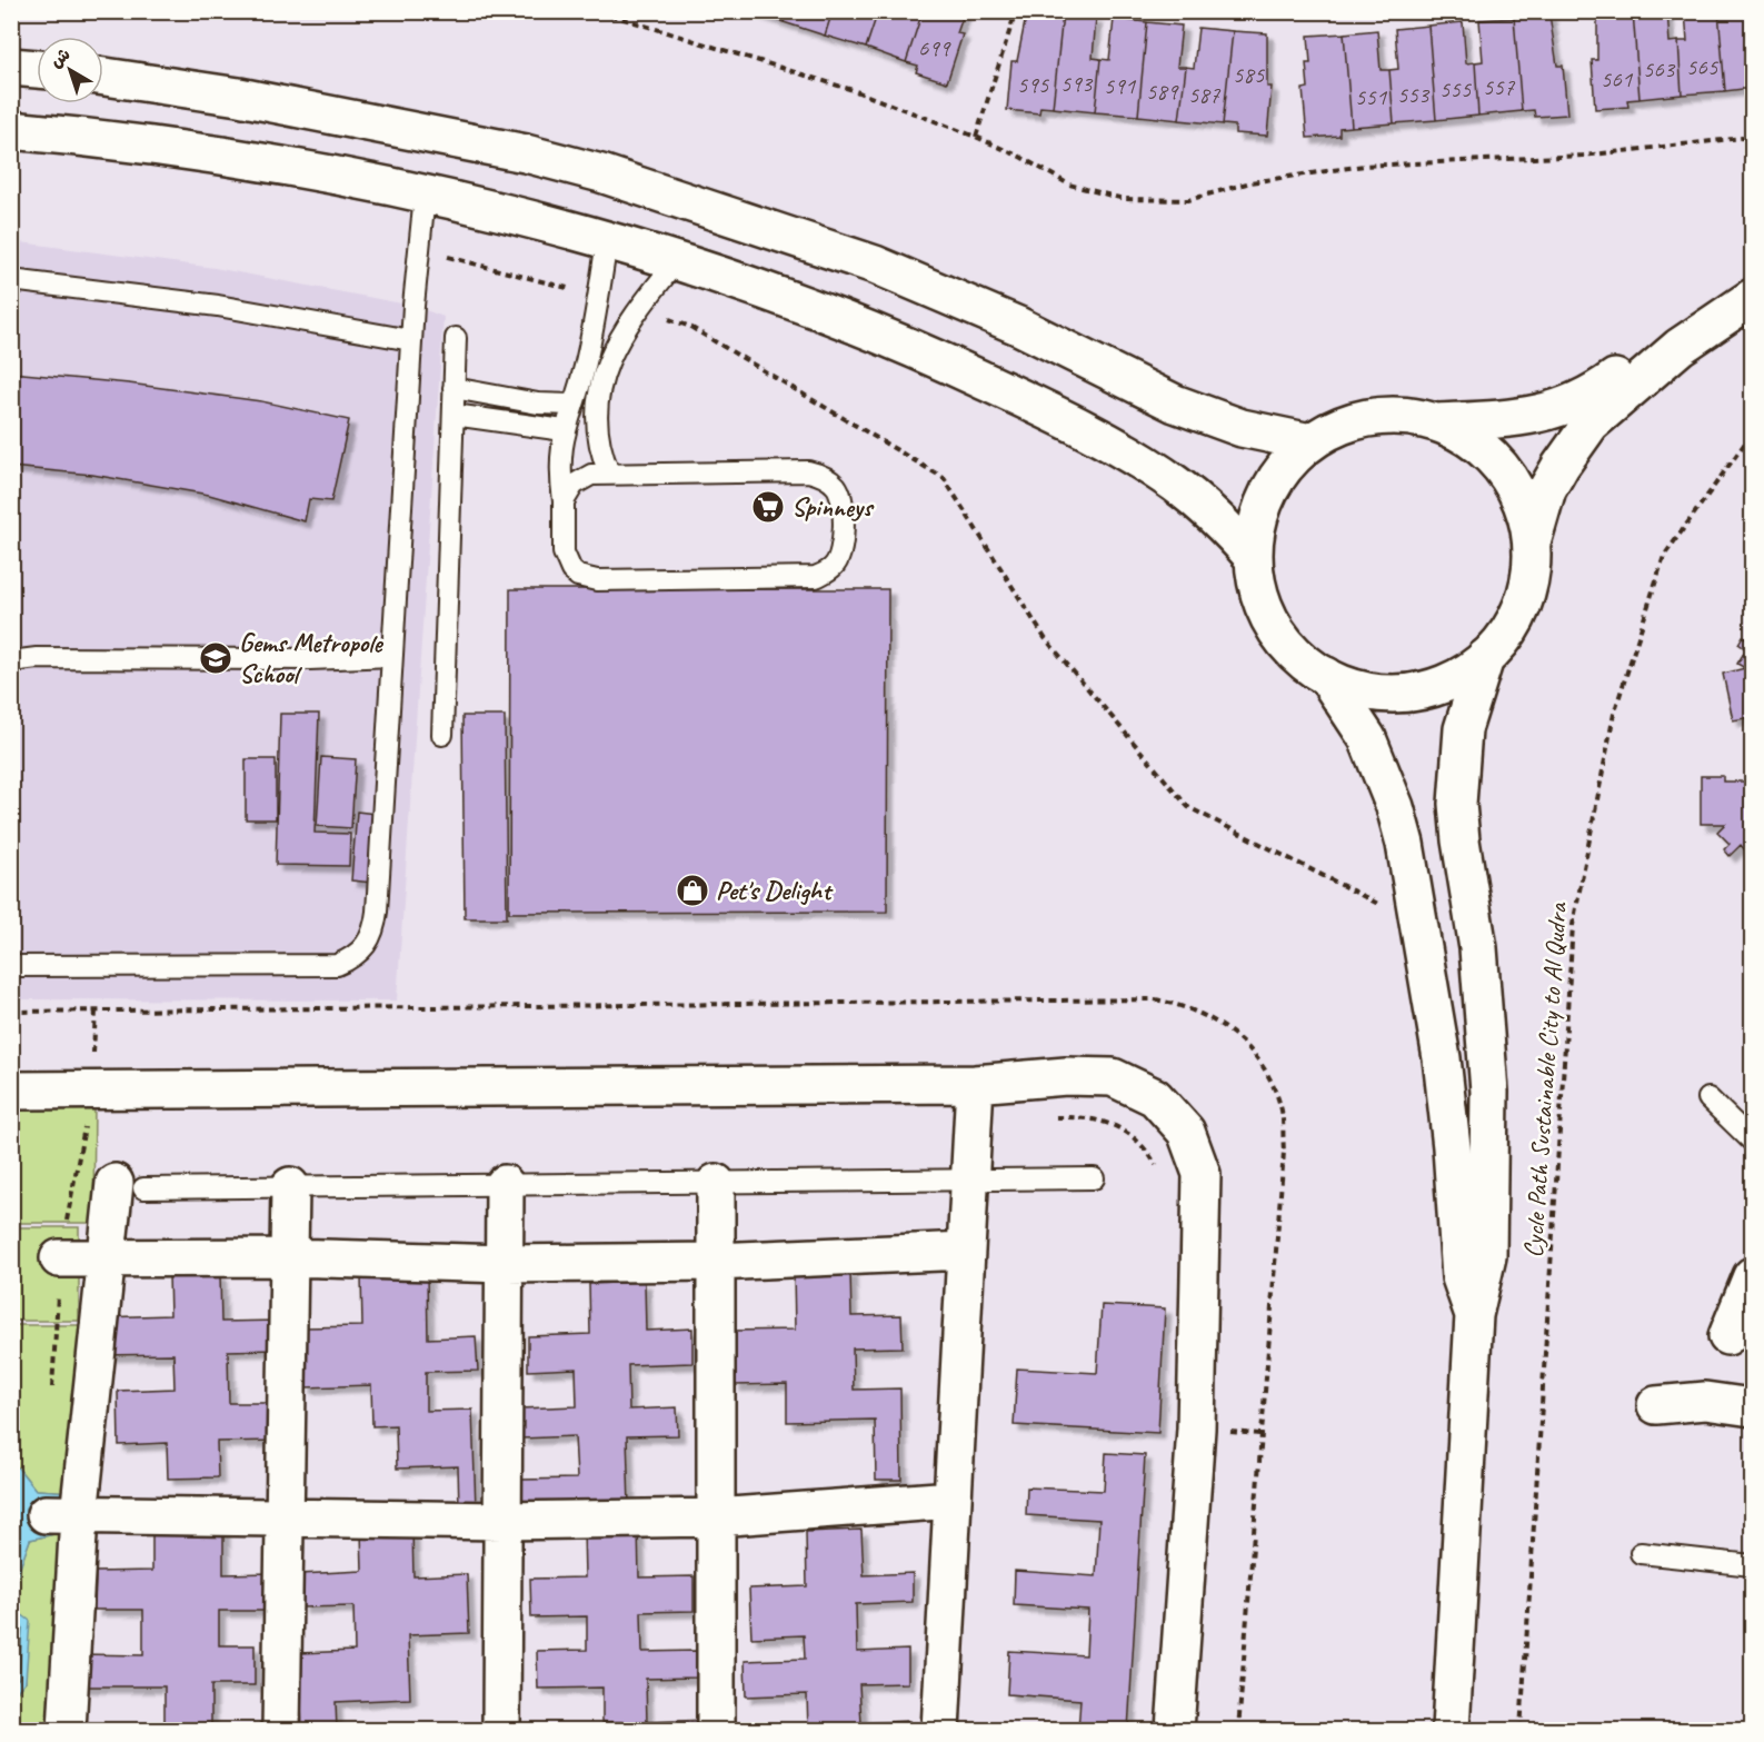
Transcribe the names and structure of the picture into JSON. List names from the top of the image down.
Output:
{
  "streets": {
    "path": ["Cycle Path Sustainable City to Al Qudra"]
  },
  "places": {
    "supermarket": ["Spinneys"],
    "school or university": ["Gems Metropole School"],
    "shop": ["Pet's Delight"]
  },
  "house_numbers": [
    "699",
    "565",
    "563",
    "585",
    "561",
    "593",
    "595",
    "591",
    "557",
    "555",
    "589",
    "587",
    "553",
    "551"
  ],
  "north": "top left"
}
